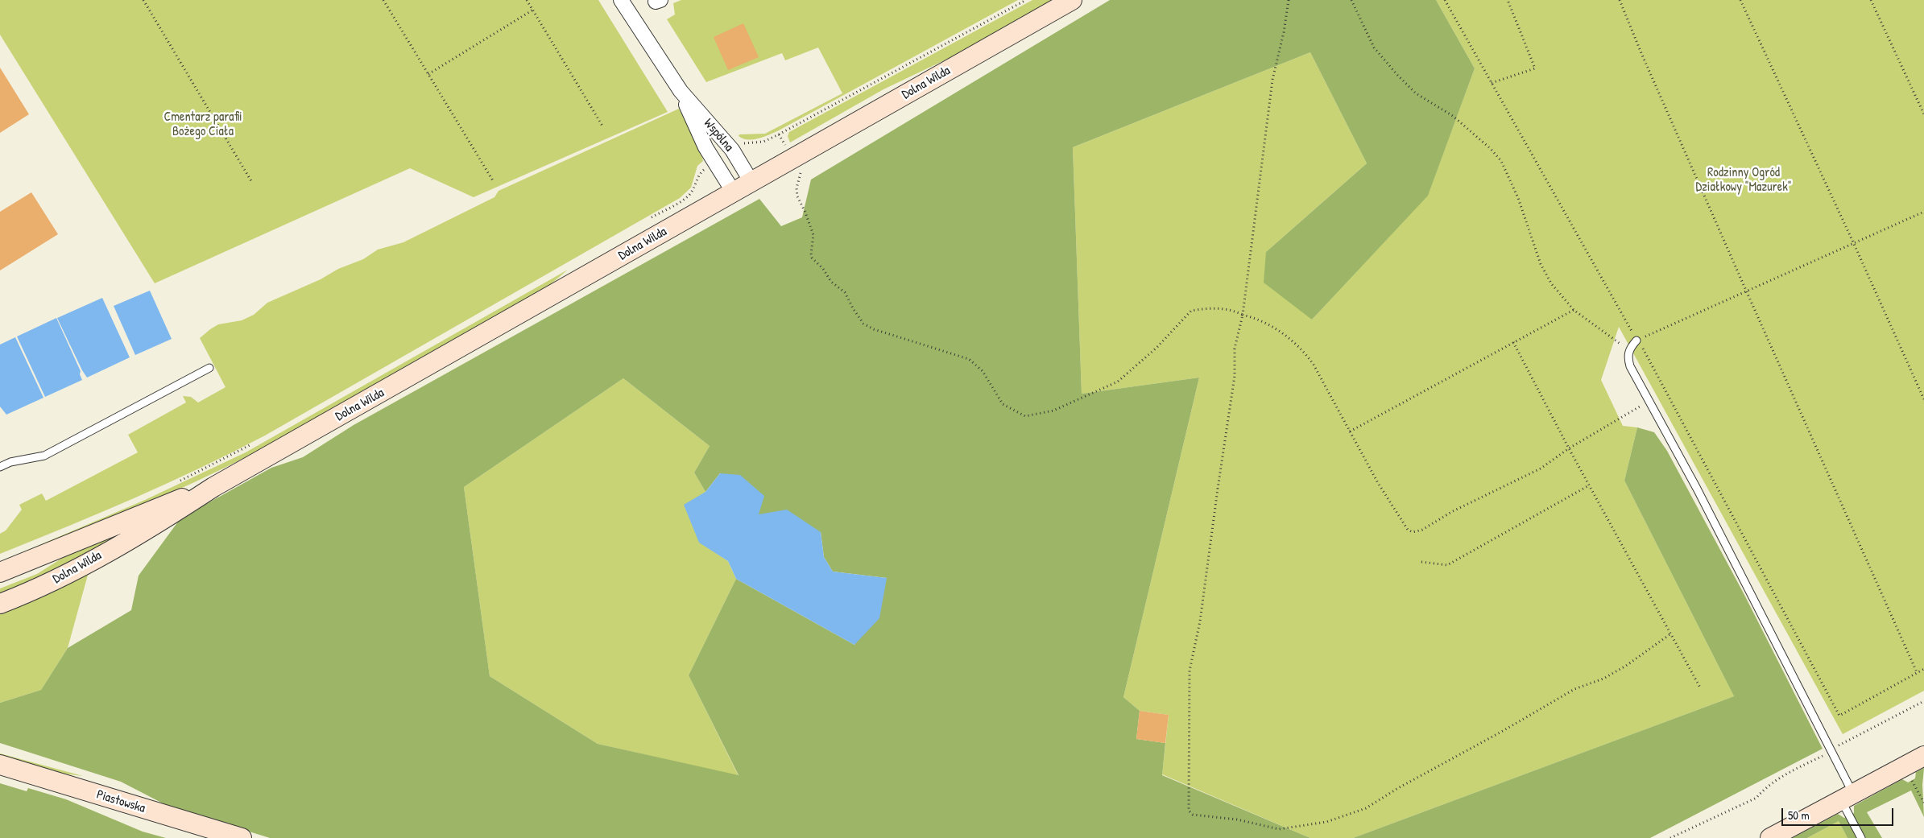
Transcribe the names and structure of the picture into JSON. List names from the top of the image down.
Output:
{
  "streets": {
    "main road": ["Dolna Wilda", "Piastowska"],
    "street": ["Wspólna"]
  },
  "crossings": [
    ["Dolna Wilda", "Wspólna"]
  ],
  "parks": ["Cmentarz parafii Bożego Ciała", "Rodzinny Ogród Działkowy \"Mazurek\""],
  "scale_bar": "50 m"
}
